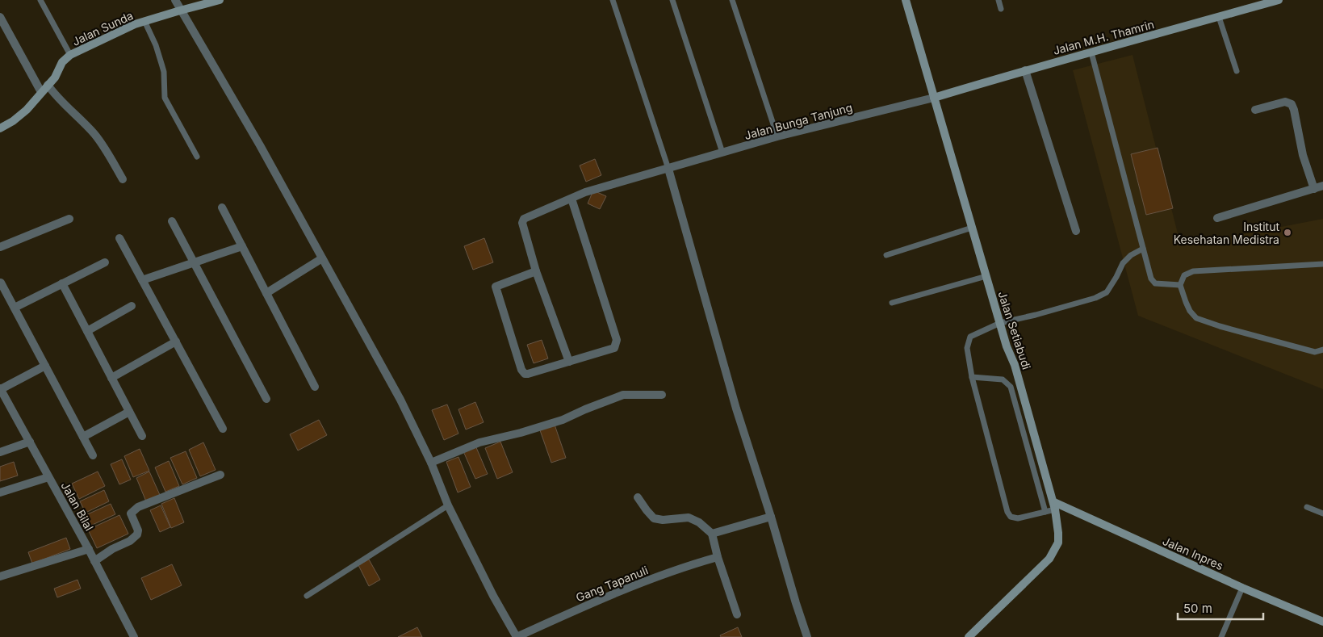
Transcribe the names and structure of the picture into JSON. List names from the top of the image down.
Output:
{
  "streets": {
    "street": [
      "Jalan Sunda",
      "Jalan M.H. Thamrin",
      "Jalan Bunga Tanjung",
      "Jalan Setiabudi",
      "Jalan Bilal",
      "Jalan Inpres",
      "Gang Tapanuli"
    ]
  },
  "crossings": [
    ["Jalan M.H. Thamrin", "Jalan Bunga Tanjung"],
    ["Jalan M.H. Thamrin", "Jalan Setiabudi"],
    ["Jalan Bunga Tanjung", "Jalan Setiabudi"],
    ["Jalan Setiabudi", "Jalan Inpres"]
  ],
  "places": ["Institut Kesehatan Medistra"],
  "scale_bar": "50 m"
}
